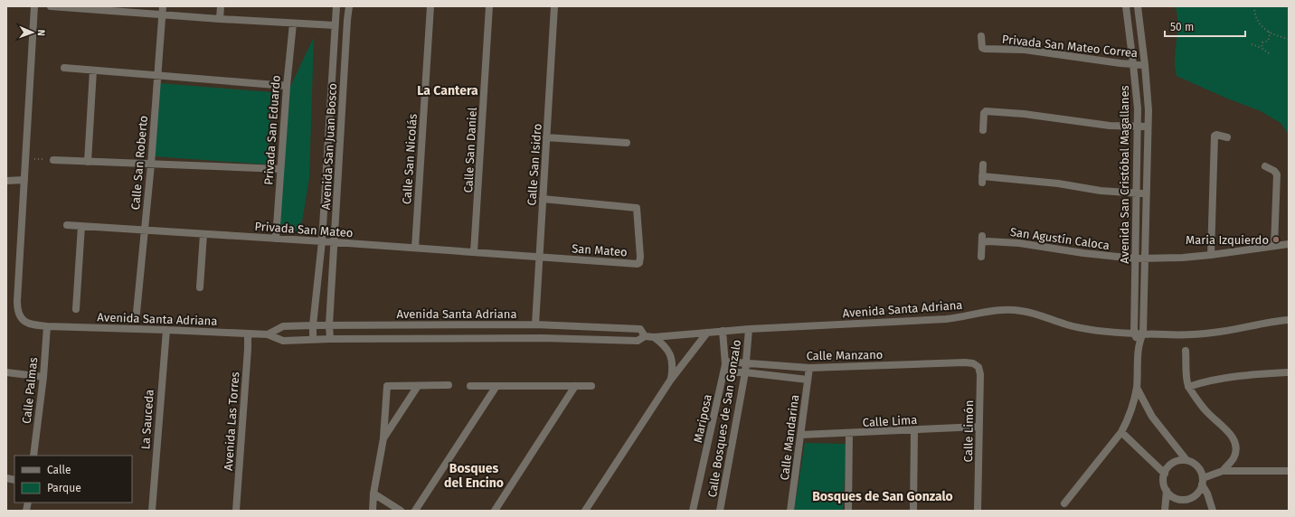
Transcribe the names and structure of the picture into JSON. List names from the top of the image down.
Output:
{
  "streets": {
    "street": [
      "Privada San Mateo Correa",
      "Privada San Eduardo",
      "Avenida San Juan Bosco",
      "Calle San Daniel",
      "Calle San Nicolás",
      "Calle San Roberto",
      "Calle San Isidro",
      "Avenida San Cristóbal Magallanes",
      "Privada San Mateo",
      "San Agustín Caloca",
      "San Mateo",
      "Avenida Santa Adriana",
      "Calle Manzano",
      "Calle Palmas",
      "Mariposa",
      "Calle Bosques de San Gonzalo",
      "La Sauceda",
      "Avenida Las Torres",
      "Calle Lima",
      "Calle Limón",
      "Calle Mandarina"
    ]
  },
  "crossings": [
    ["Privada San Mateo Correa", "Avenida San Cristóbal Magallanes"],
    ["Privada San Eduardo", "Privada San Mateo"],
    ["Avenida San Juan Bosco", "Privada San Mateo"],
    ["Avenida San Juan Bosco", "Avenida Santa Adriana"],
    ["Calle San Daniel", "Privada San Mateo"],
    ["Calle San Nicolás", "Privada San Mateo"],
    ["Calle San Roberto", "Privada San Mateo"],
    ["Calle San Isidro", "Privada San Mateo"],
    ["Calle San Isidro", "San Mateo"],
    ["Calle San Isidro", "Avenida Santa Adriana"],
    ["Avenida San Cristóbal Magallanes", "San Agustín Caloca"],
    ["Avenida San Cristóbal Magallanes", "Avenida Santa Adriana"],
    ["Privada San Mateo", "San Mateo"],
    ["Avenida Santa Adriana", "Calle Palmas"],
    ["Avenida Santa Adriana", "Mariposa"],
    ["Avenida Santa Adriana", "Calle Bosques de San Gonzalo"],
    ["Avenida Santa Adriana", "La Sauceda"],
    ["Avenida Santa Adriana", "Avenida Las Torres"],
    ["Calle Manzano", "Mariposa"],
    ["Calle Manzano", "Calle Bosques de San Gonzalo"],
    ["Calle Manzano", "Calle Limón"],
    ["Calle Manzano", "Calle Mandarina"],
    ["Calle Lima", "Calle Limón"],
    ["Calle Lima", "Calle Mandarina"]
  ],
  "districts": ["La Cantera", "Bosques del Encino", "Bosques de San Gonzalo"],
  "places": ["Maria Izquierdo"],
  "legend": ["Calle", "Parque"],
  "scale_bar": "50 m",
  "north": "right"
}
